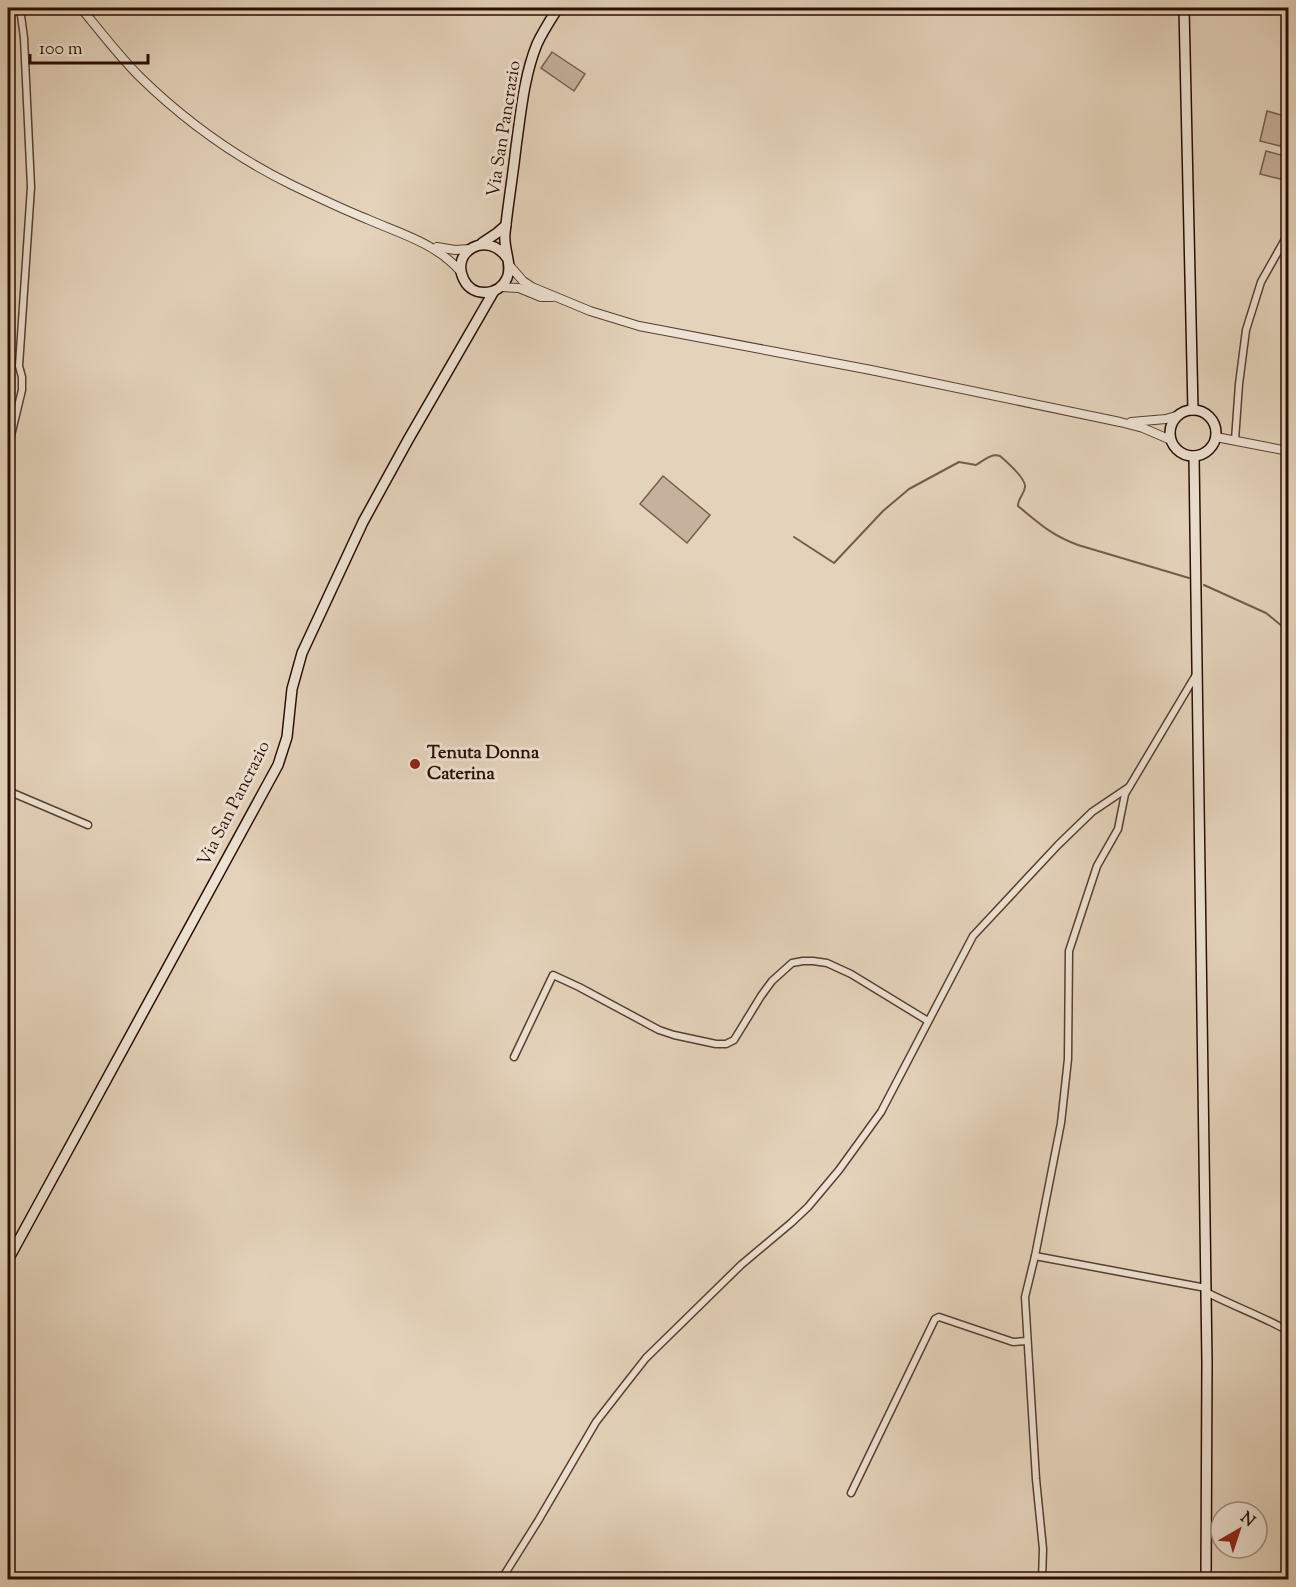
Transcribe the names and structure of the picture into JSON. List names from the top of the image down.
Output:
{
  "streets": {
    "main road": ["Via San Pancrazio"]
  },
  "places": ["Tenuta Donna Caterina"],
  "scale_bar": "100 m",
  "north": "top right"
}
